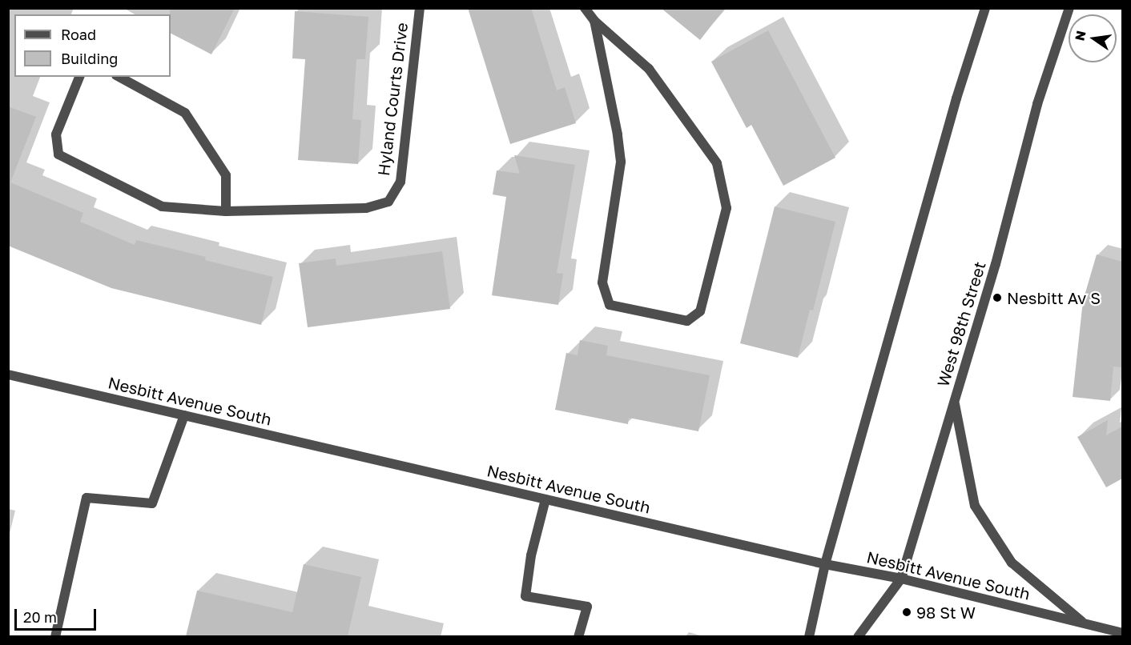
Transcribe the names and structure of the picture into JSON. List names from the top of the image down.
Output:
{
  "streets": {
    "street": ["Hyland Courts Drive", "West 98th Street", "Nesbitt Avenue South"]
  },
  "crossings": [
    ["West 98th Street", "Nesbitt Avenue South"]
  ],
  "places": ["Nesbitt Av S", "98 St W"],
  "legend": ["Road", "Building"],
  "scale_bar": "20 m",
  "north": "left"
}
